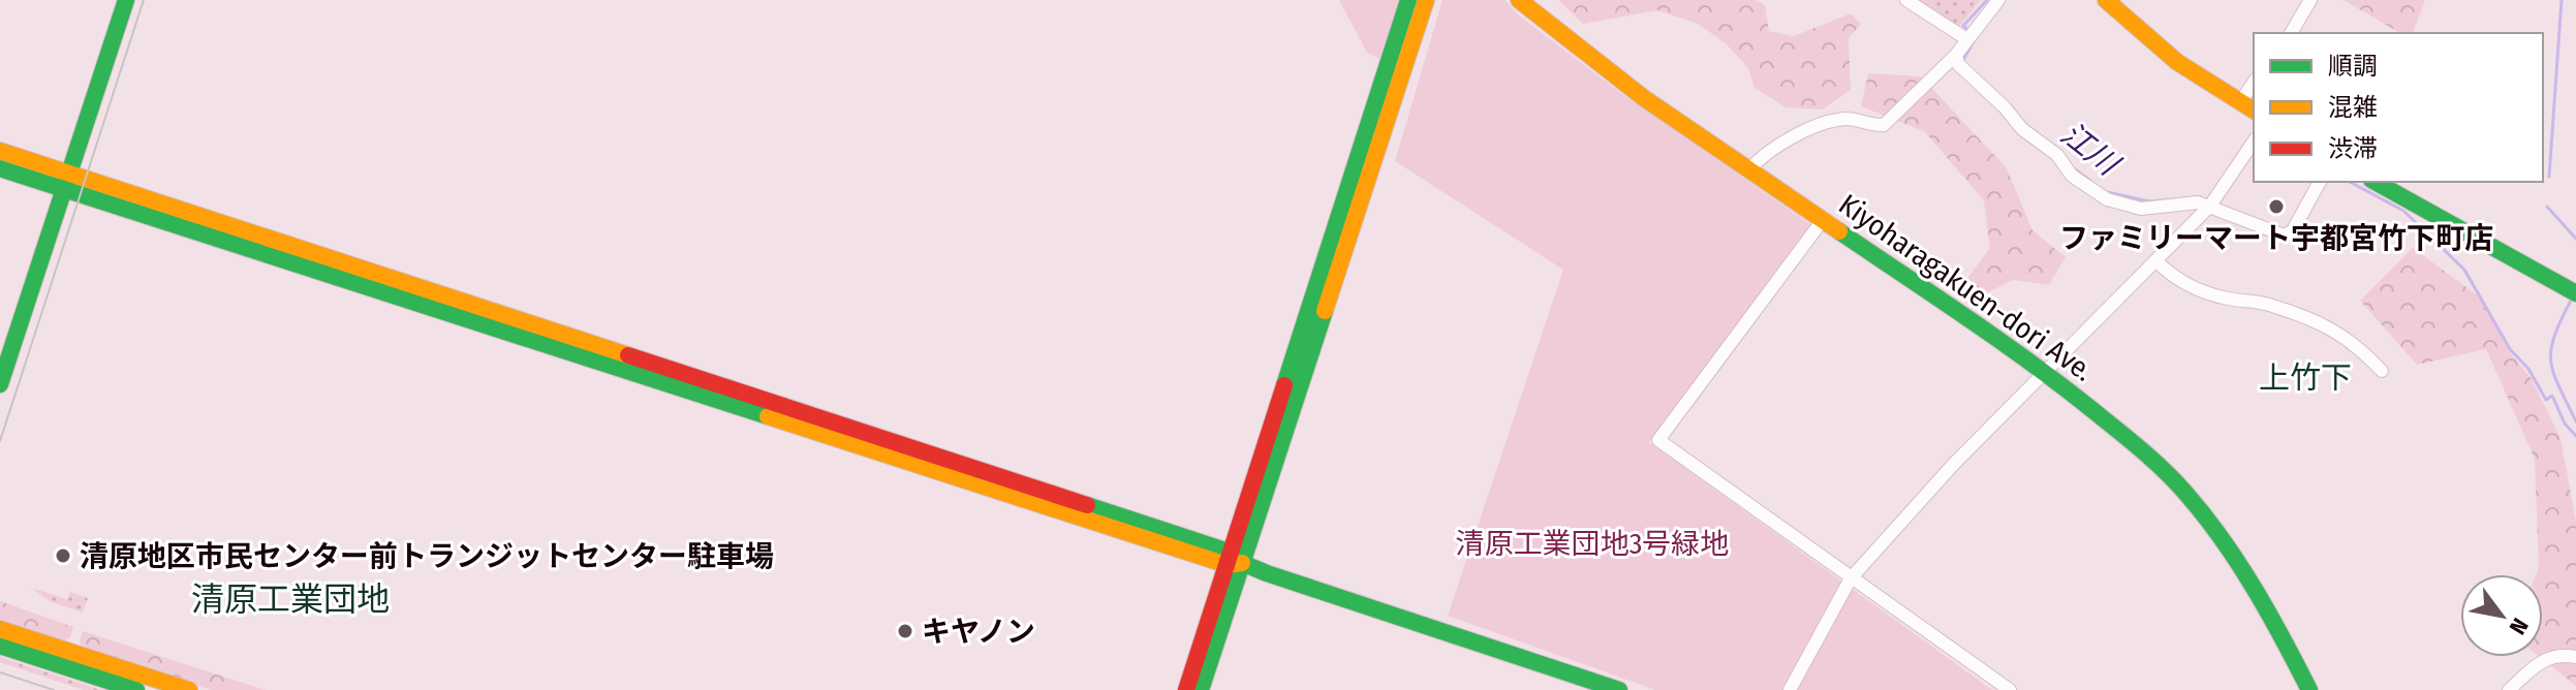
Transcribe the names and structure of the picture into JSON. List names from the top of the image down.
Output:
{
  "streets": {
    "main road": ["Kiyoharagakuen-dori Ave."]
  },
  "districts": ["上竹下", "清原工業団地"],
  "water": ["江川"],
  "parks": ["清原工業団地3号緑地"],
  "places": ["ファミリーマート宇都宮竹下町店", "清原地区市民センター前トランジットセンター駐車場", "キヤノン"],
  "legend": ["順調", "混雑", "渋滞"],
  "north": "bottom right"
}
